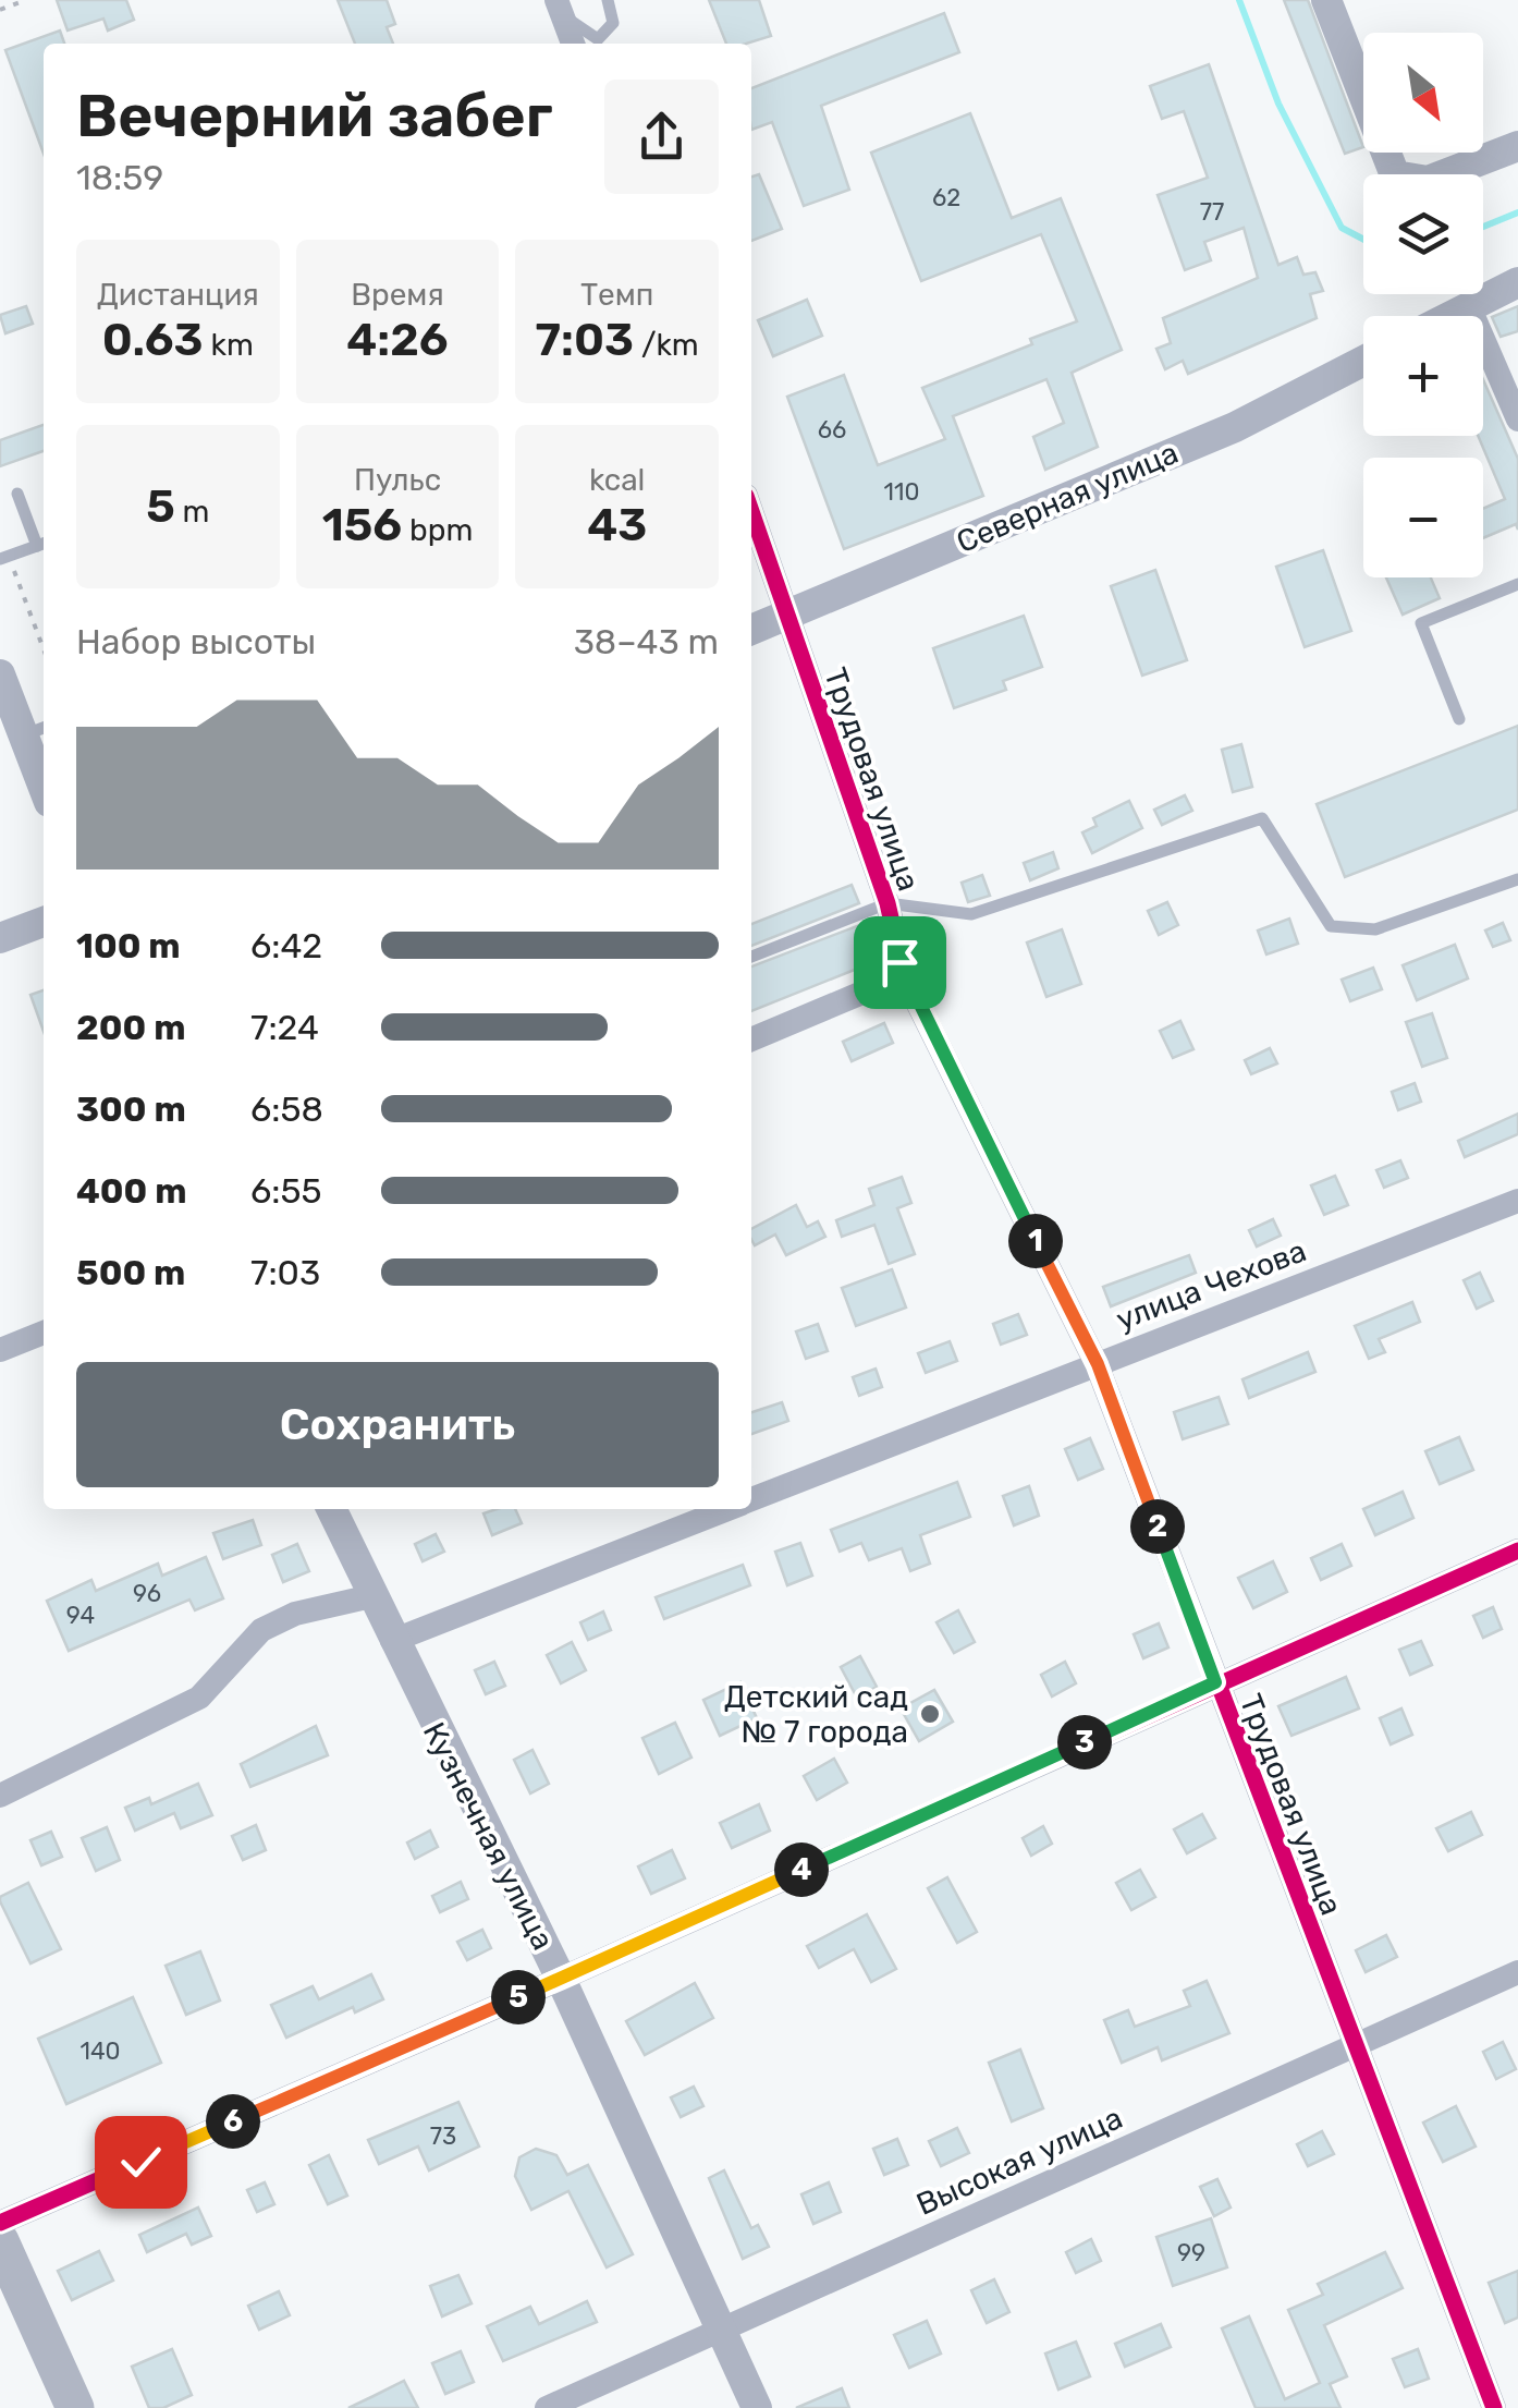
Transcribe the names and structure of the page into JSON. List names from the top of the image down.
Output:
{
  "streets": {
    "street": [
      "Северная улица",
      "Трудовая улица",
      "улица Чехова",
      "Кузнечная улица",
      "Высокая улица"
    ]
  },
  "crossings": [
    ["Северная улица", "Трудовая улица"],
    ["Трудовая улица", "улица Чехова"],
    ["Трудовая улица", "Высокая улица"],
    ["улица Чехова", "Кузнечная улица"],
    ["Кузнечная улица", "Высокая улица"]
  ],
  "places": ["Детский сад № 7 города"],
  "house_numbers": [
    "62",
    "77",
    "66",
    "110",
    "96",
    "94",
    "140",
    "73",
    "99"
  ],
  "north": "bottom right",
  "page": {
    "map_buttons": ["+", "−"],
    "heading": ["Вечерний забег", "18:59"],
    "stats": [
      ["Дистанция", "0.63 km"],
      ["Время", "4:26"],
      ["Темп", "7:03 /km"],
      ["5 m"],
      ["Пульс", "156 bpm"],
      ["kcal", "43"]
    ],
    "chart": ["Набор высоты", "38–43 m"],
    "list": [
      {
        "name": "100 m",
        "note": "6:42"
      },
      {
        "name": "200 m",
        "note": "7:24"
      },
      {
        "name": "300 m",
        "note": "6:58"
      },
      {
        "name": "400 m",
        "note": "6:55"
      },
      {
        "name": "500 m",
        "note": "7:03"
      }
    ],
    "pins": [
      "1",
      "2",
      "3",
      "4",
      "5",
      "6"
    ],
    "buttons": "Сохранить"
  }
}
